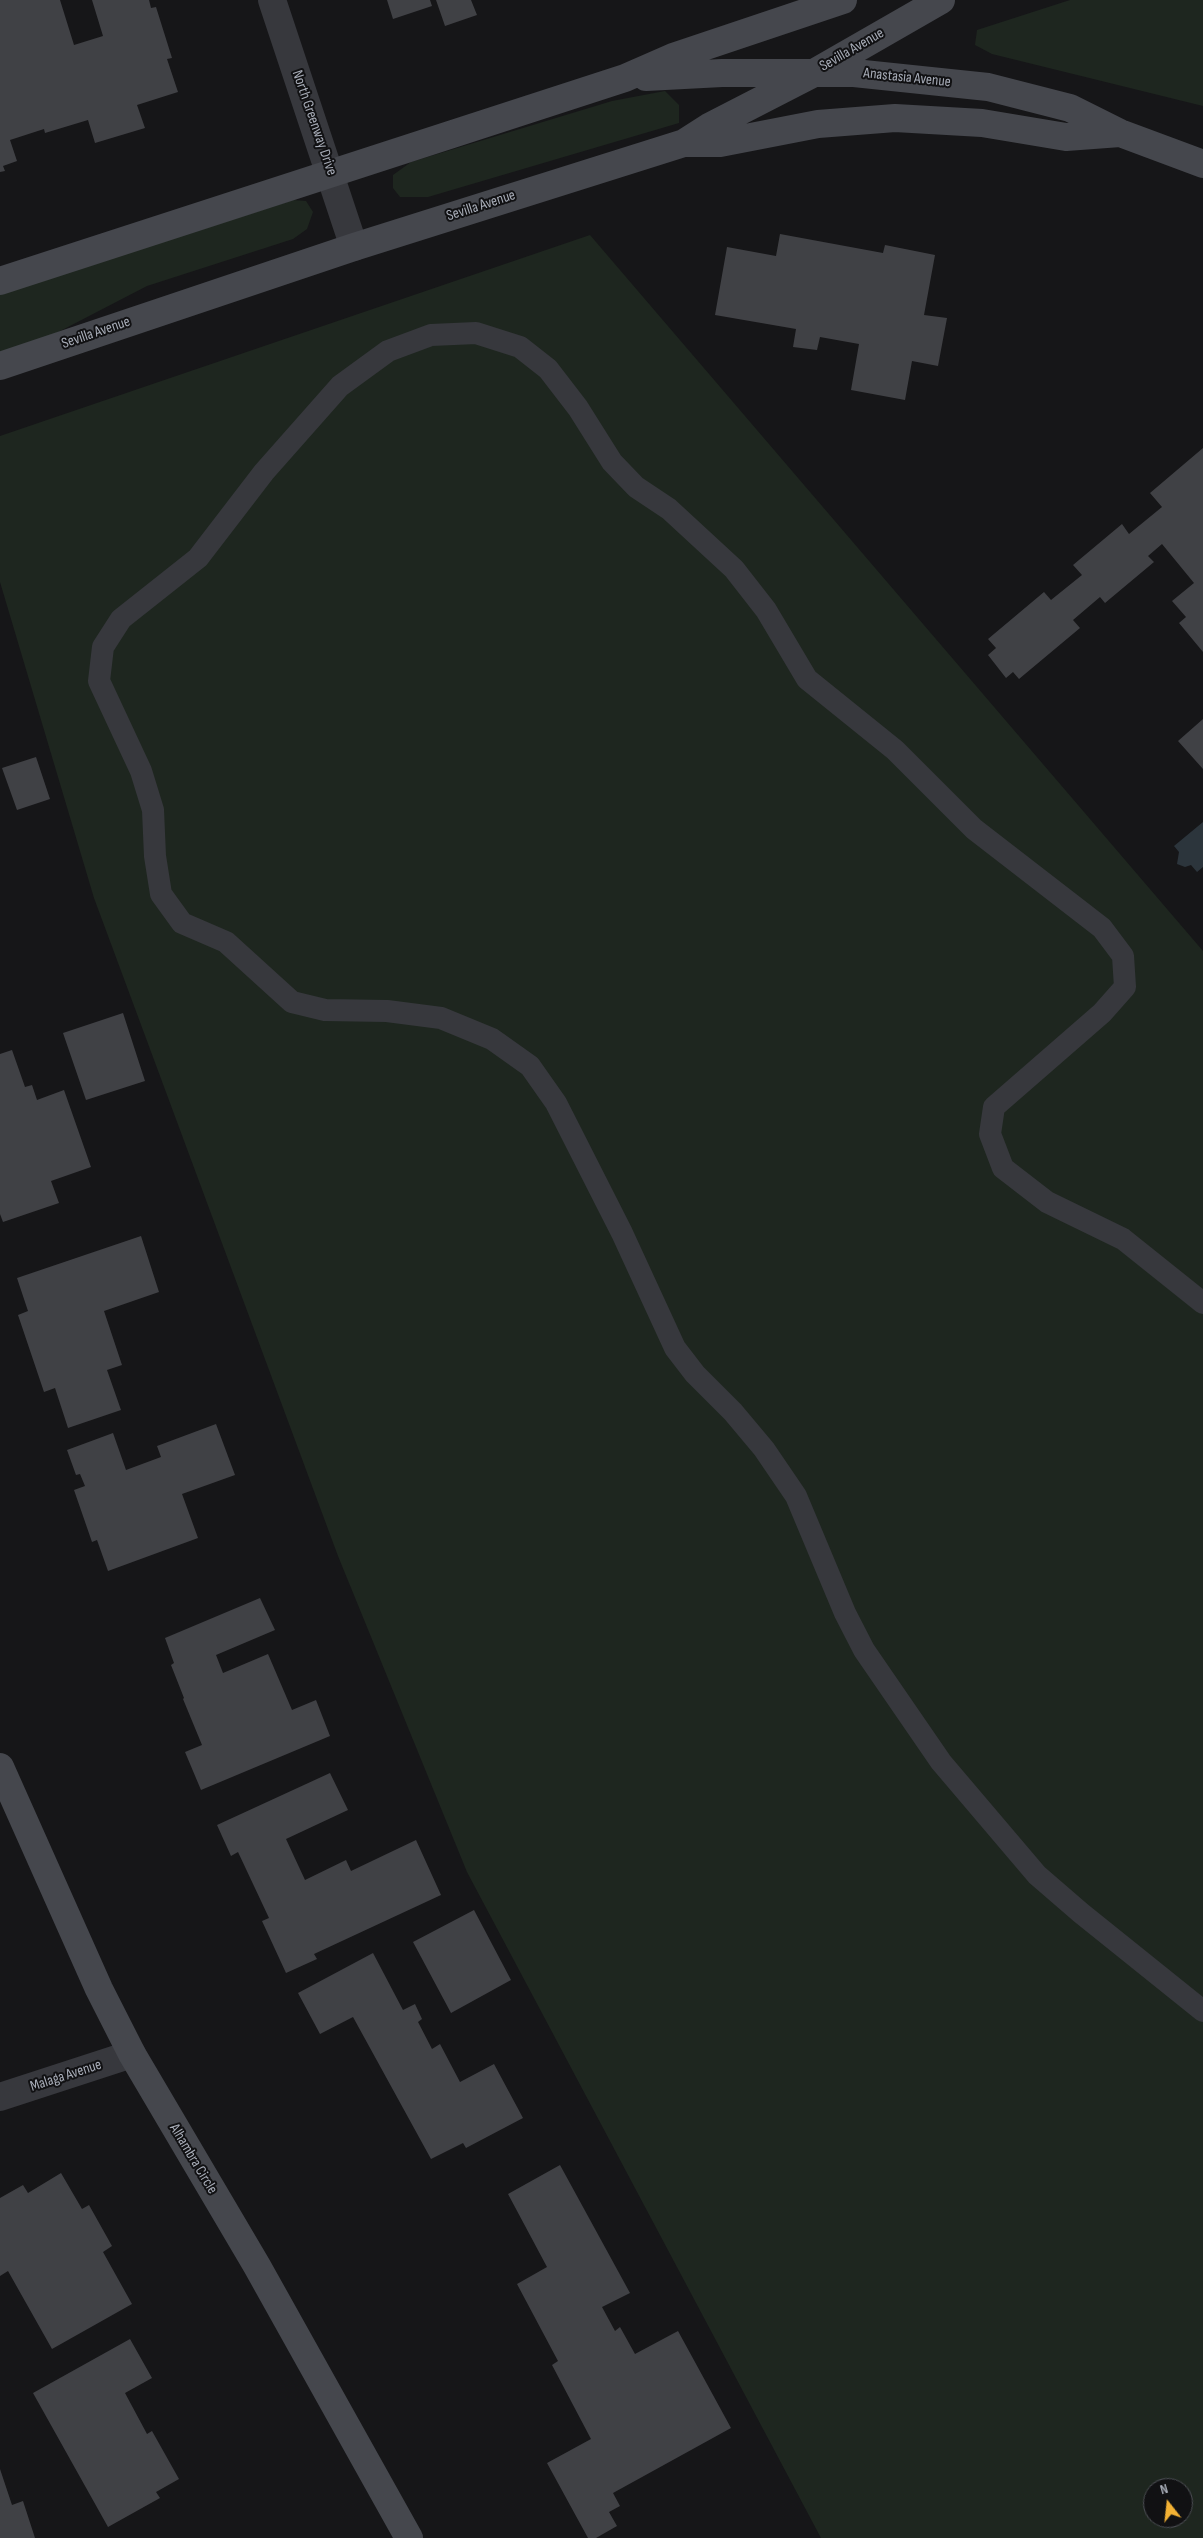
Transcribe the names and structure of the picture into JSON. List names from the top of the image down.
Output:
{
  "streets": {
    "street": [
      "Sevilla Avenue",
      "Anastasia Avenue",
      "North Greenway Drive",
      "Malaga Avenue",
      "Alhambra Circle"
    ]
  },
  "crossings": [
    ["Sevilla Avenue", "Anastasia Avenue"],
    ["Sevilla Avenue", "North Greenway Drive"],
    ["Malaga Avenue", "Alhambra Circle"]
  ],
  "north": "top"
}
